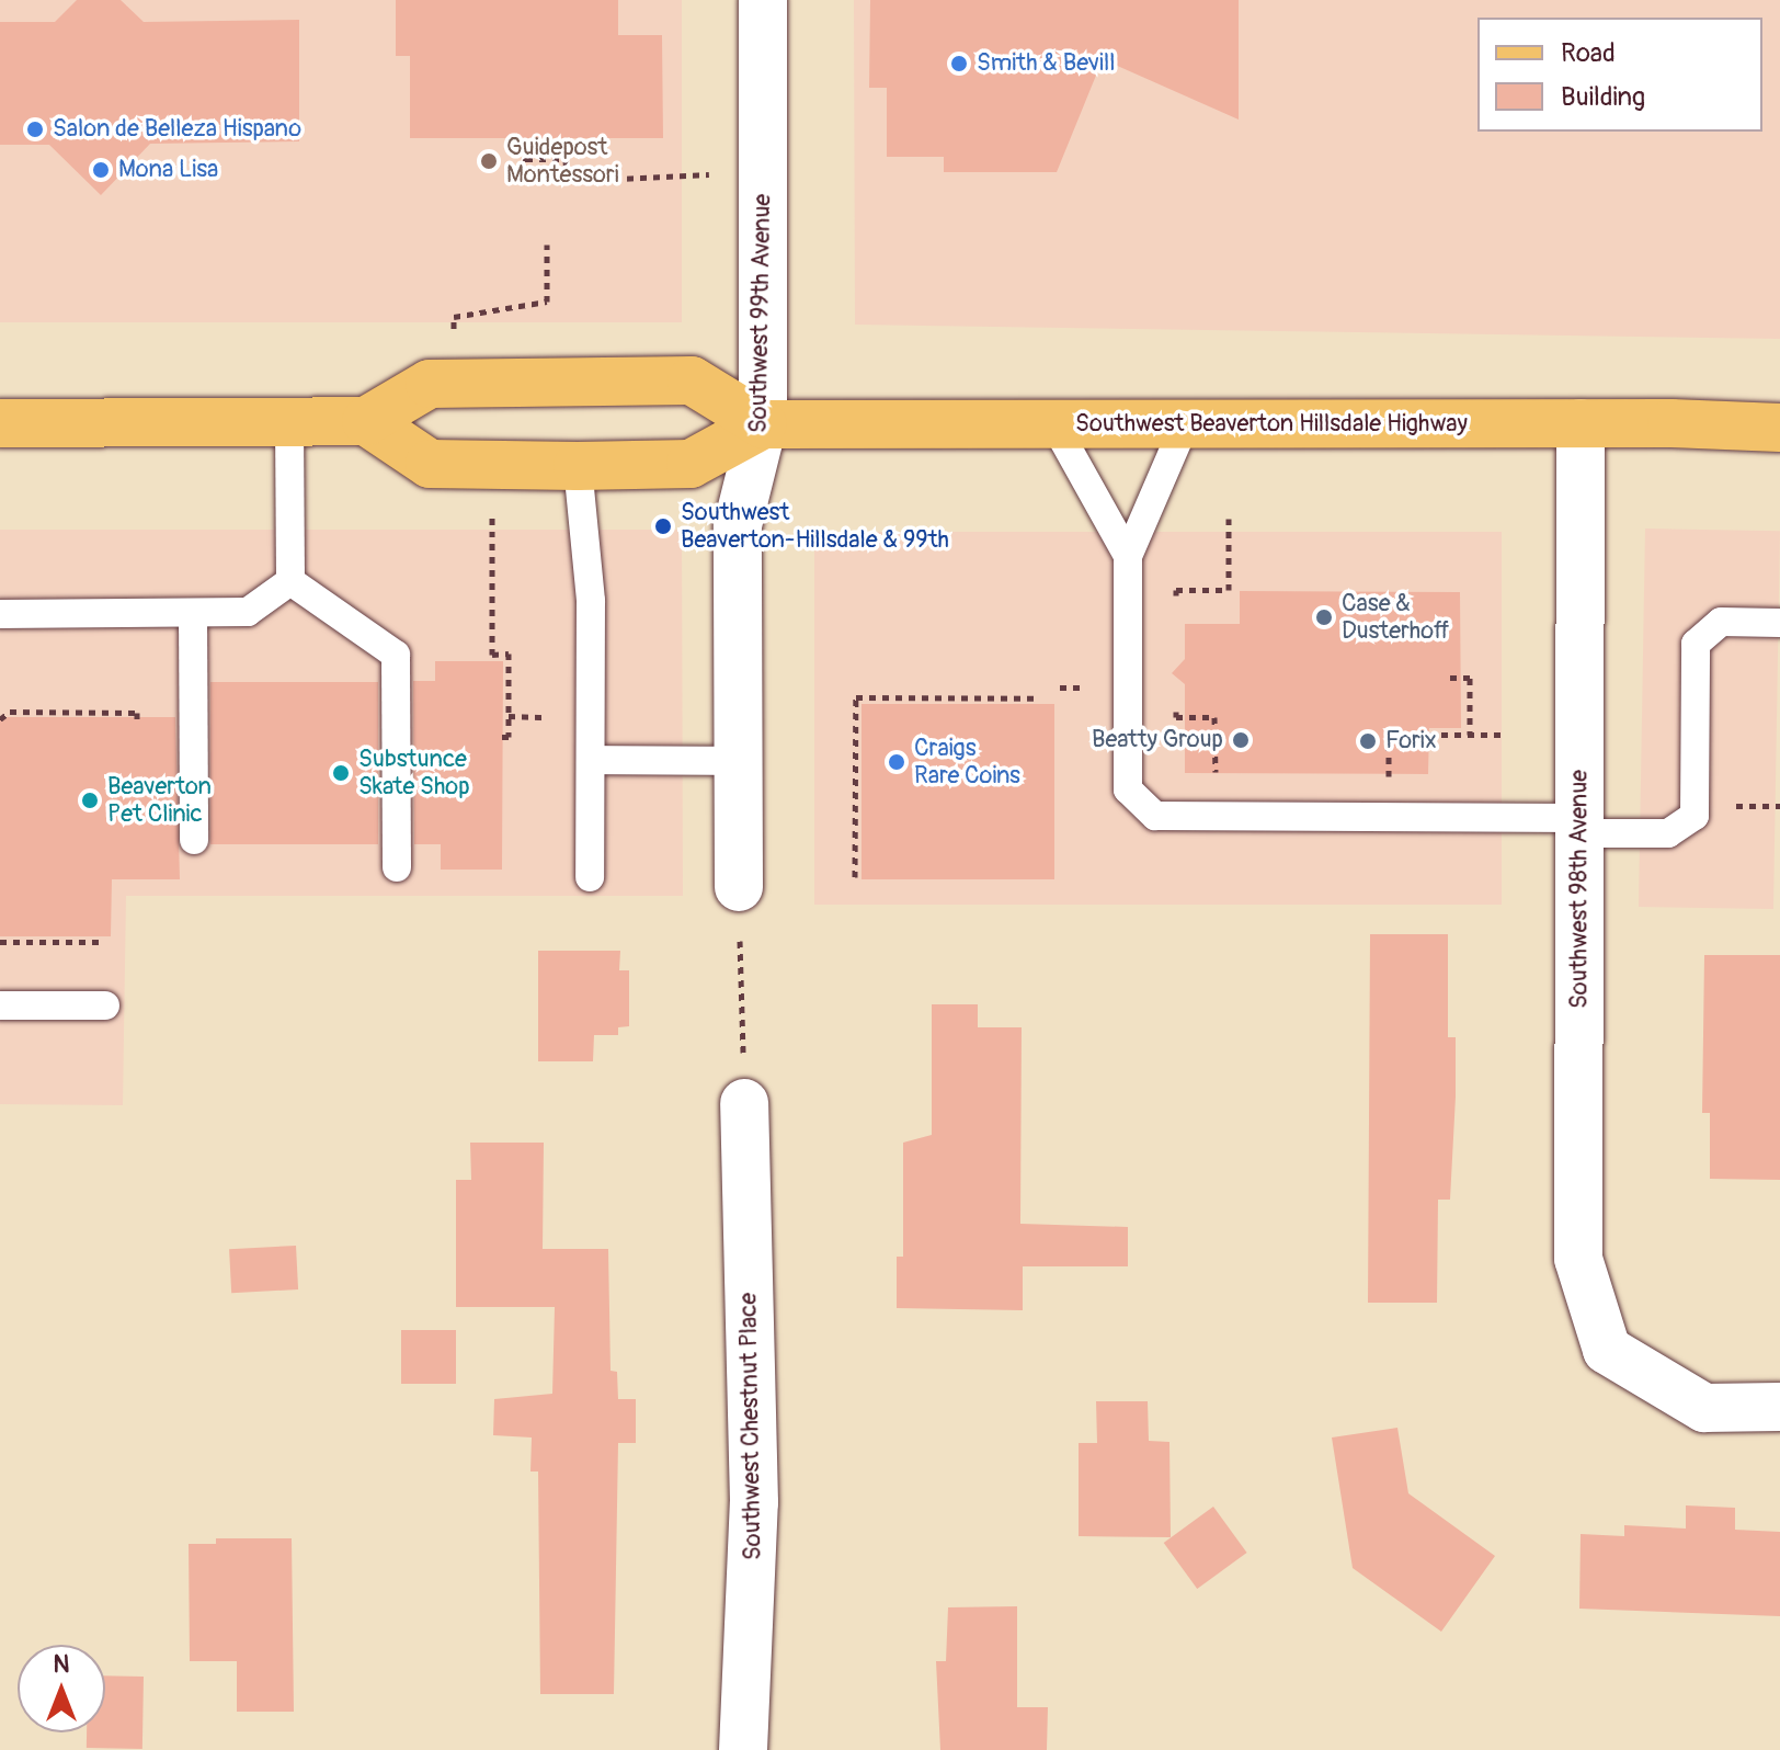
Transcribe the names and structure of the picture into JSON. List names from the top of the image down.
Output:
{
  "streets": {
    "main road": ["Southwest Beaverton Hillsdale Highway"],
    "street": ["Southwest 99th Avenue", "Southwest 98th Avenue", "Southwest Chestnut Place"]
  },
  "crossings": [
    ["Southwest 99th Avenue", "Southwest Beaverton Hillsdale Highway"],
    ["Southwest Beaverton Hillsdale Highway", "Southwest 98th Avenue"]
  ],
  "places": [
    "Smith & Bevill",
    "Salon de Belleza Hispano",
    "Guidepost Montessori",
    "Mona Lisa",
    "Southwest Beaverton-Hillsdale & 99th",
    "Case & Dusterhoff",
    "Beatty Group",
    "Forix",
    "Craigs Rare Coins",
    "Substunce Skate Shop",
    "Beaverton Pet Clinic"
  ],
  "legend": ["Road", "Building"],
  "north": "top"
}
